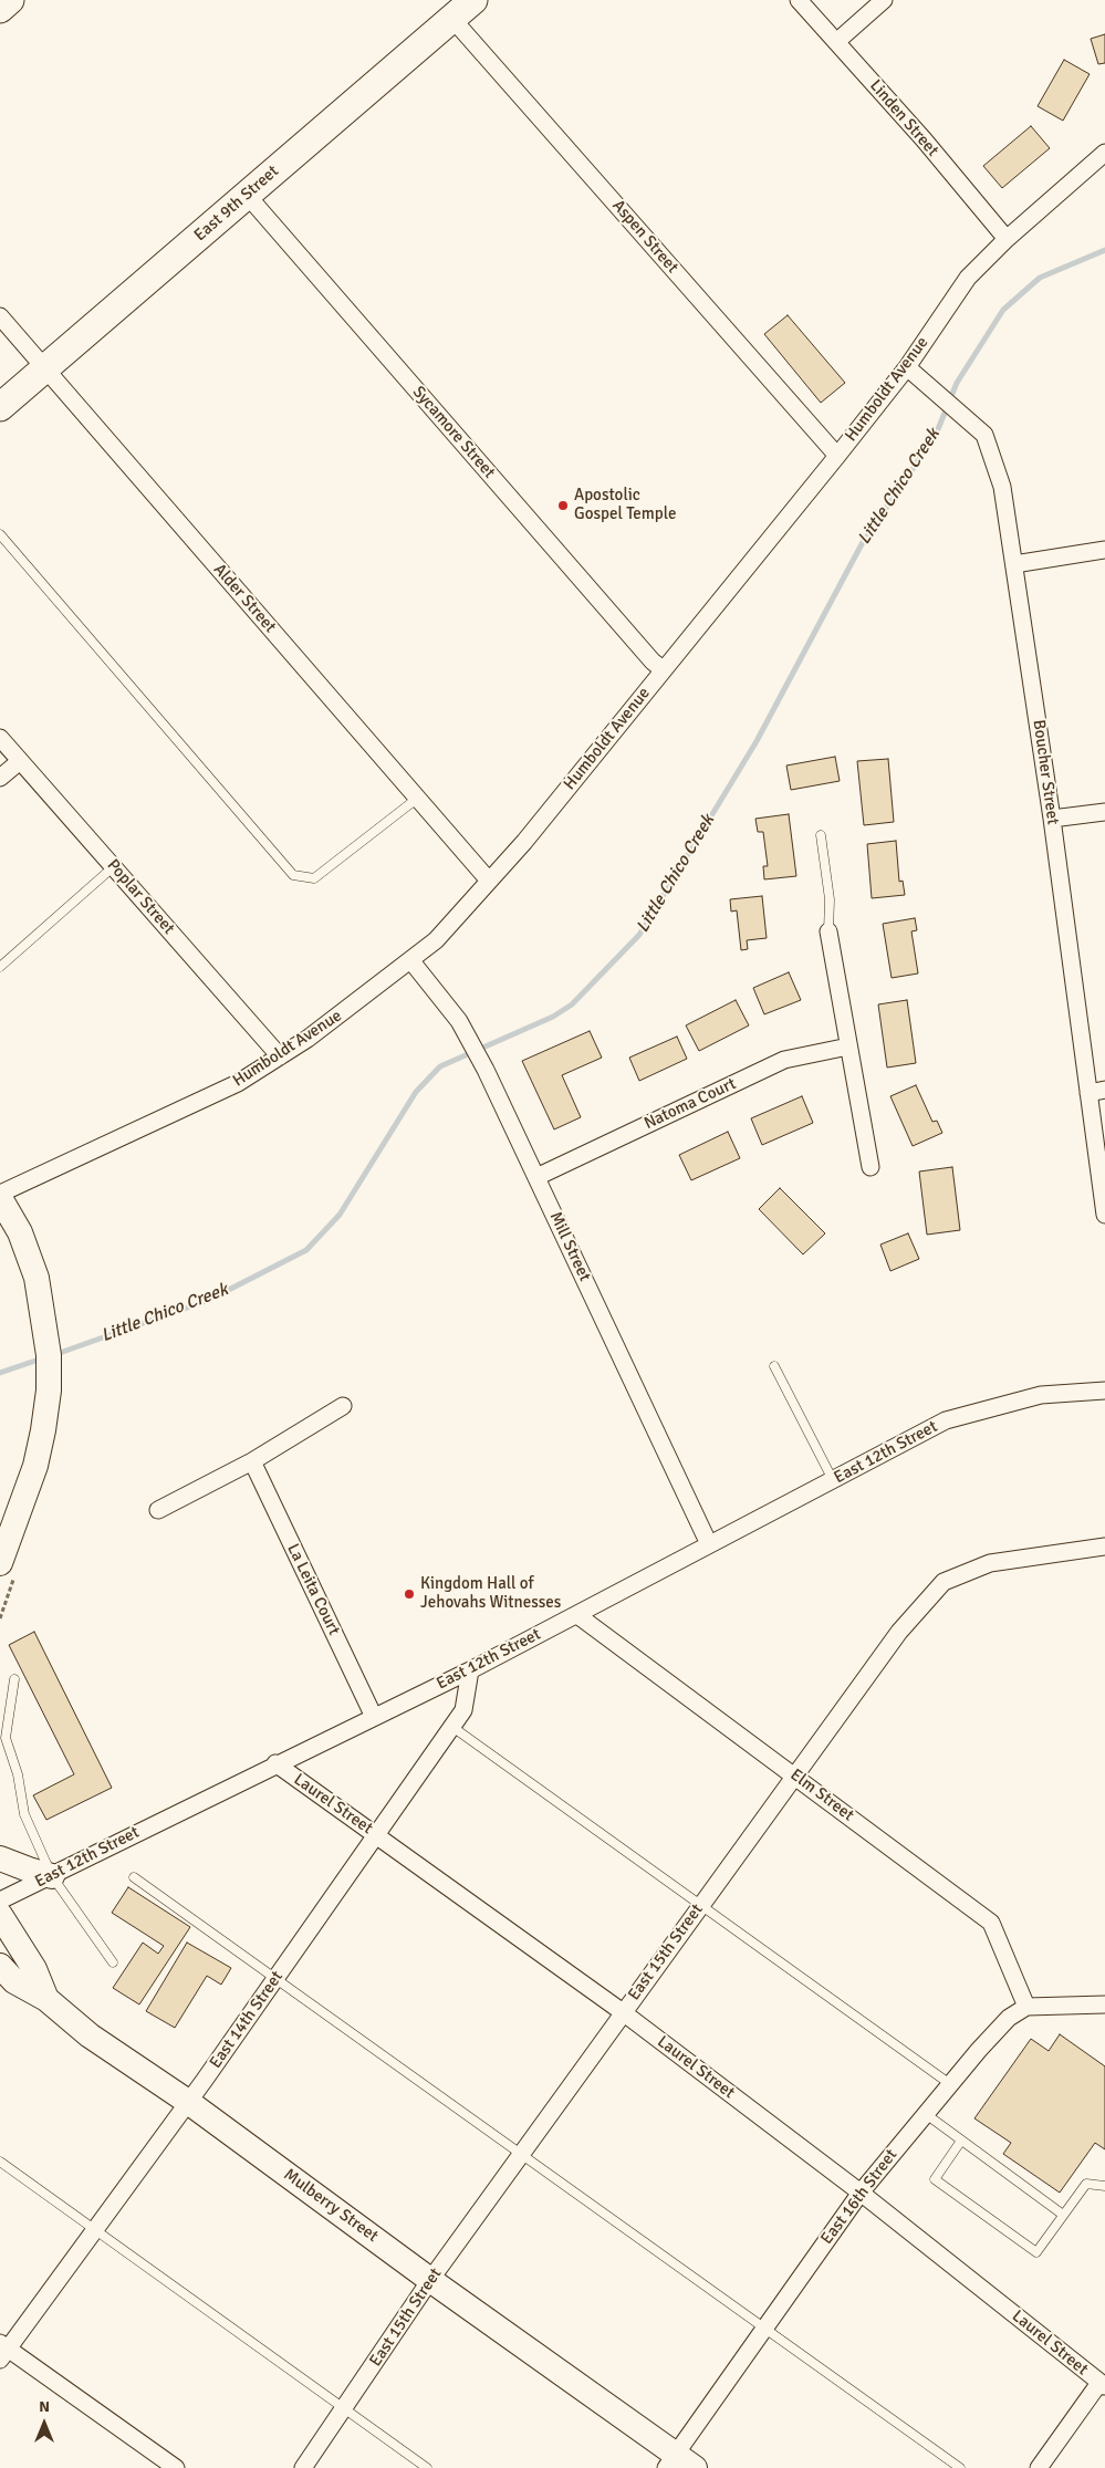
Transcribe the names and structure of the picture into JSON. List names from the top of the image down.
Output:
{
  "streets": {
    "main road": ["East 9th Street"],
    "street": [
      "Linden Street",
      "Aspen Street",
      "Humboldt Avenue",
      "Sycamore Street",
      "Alder Street",
      "Boucher Street",
      "Poplar Street",
      "Natoma Court",
      "Mill Street",
      "East 12th Street",
      "La Leita Court",
      "Elm Street",
      "Laurel Street",
      "East 15th Street",
      "East 14th Street",
      "East 16th Street",
      "Mulberry Street"
    ]
  },
  "crossings": [
    ["Linden Street", "Humboldt Avenue"],
    ["East 9th Street", "Aspen Street"],
    ["East 9th Street", "Sycamore Street"],
    ["East 9th Street", "Alder Street"],
    ["Aspen Street", "Humboldt Avenue"],
    ["Humboldt Avenue", "Sycamore Street"],
    ["Humboldt Avenue", "Alder Street"],
    ["Humboldt Avenue", "Boucher Street"],
    ["Humboldt Avenue", "Poplar Street"],
    ["Humboldt Avenue", "Mill Street"],
    ["Natoma Court", "Mill Street"],
    ["Mill Street", "East 12th Street"],
    ["East 12th Street", "La Leita Court"],
    ["East 12th Street", "Elm Street"],
    ["East 12th Street", "Laurel Street"],
    ["East 12th Street", "East 14th Street"],
    ["Elm Street", "East 15th Street"],
    ["Elm Street", "East 16th Street"],
    ["Laurel Street", "East 15th Street"],
    ["Laurel Street", "East 14th Street"],
    ["Laurel Street", "East 16th Street"],
    ["East 15th Street", "Mulberry Street"],
    ["East 14th Street", "Mulberry Street"],
    ["East 16th Street", "Mulberry Street"]
  ],
  "water": ["Little Chico Creek"],
  "places": ["Apostolic Gospel Temple", "Kingdom Hall of Jehovahs Witnesses"],
  "north": "top"
}
